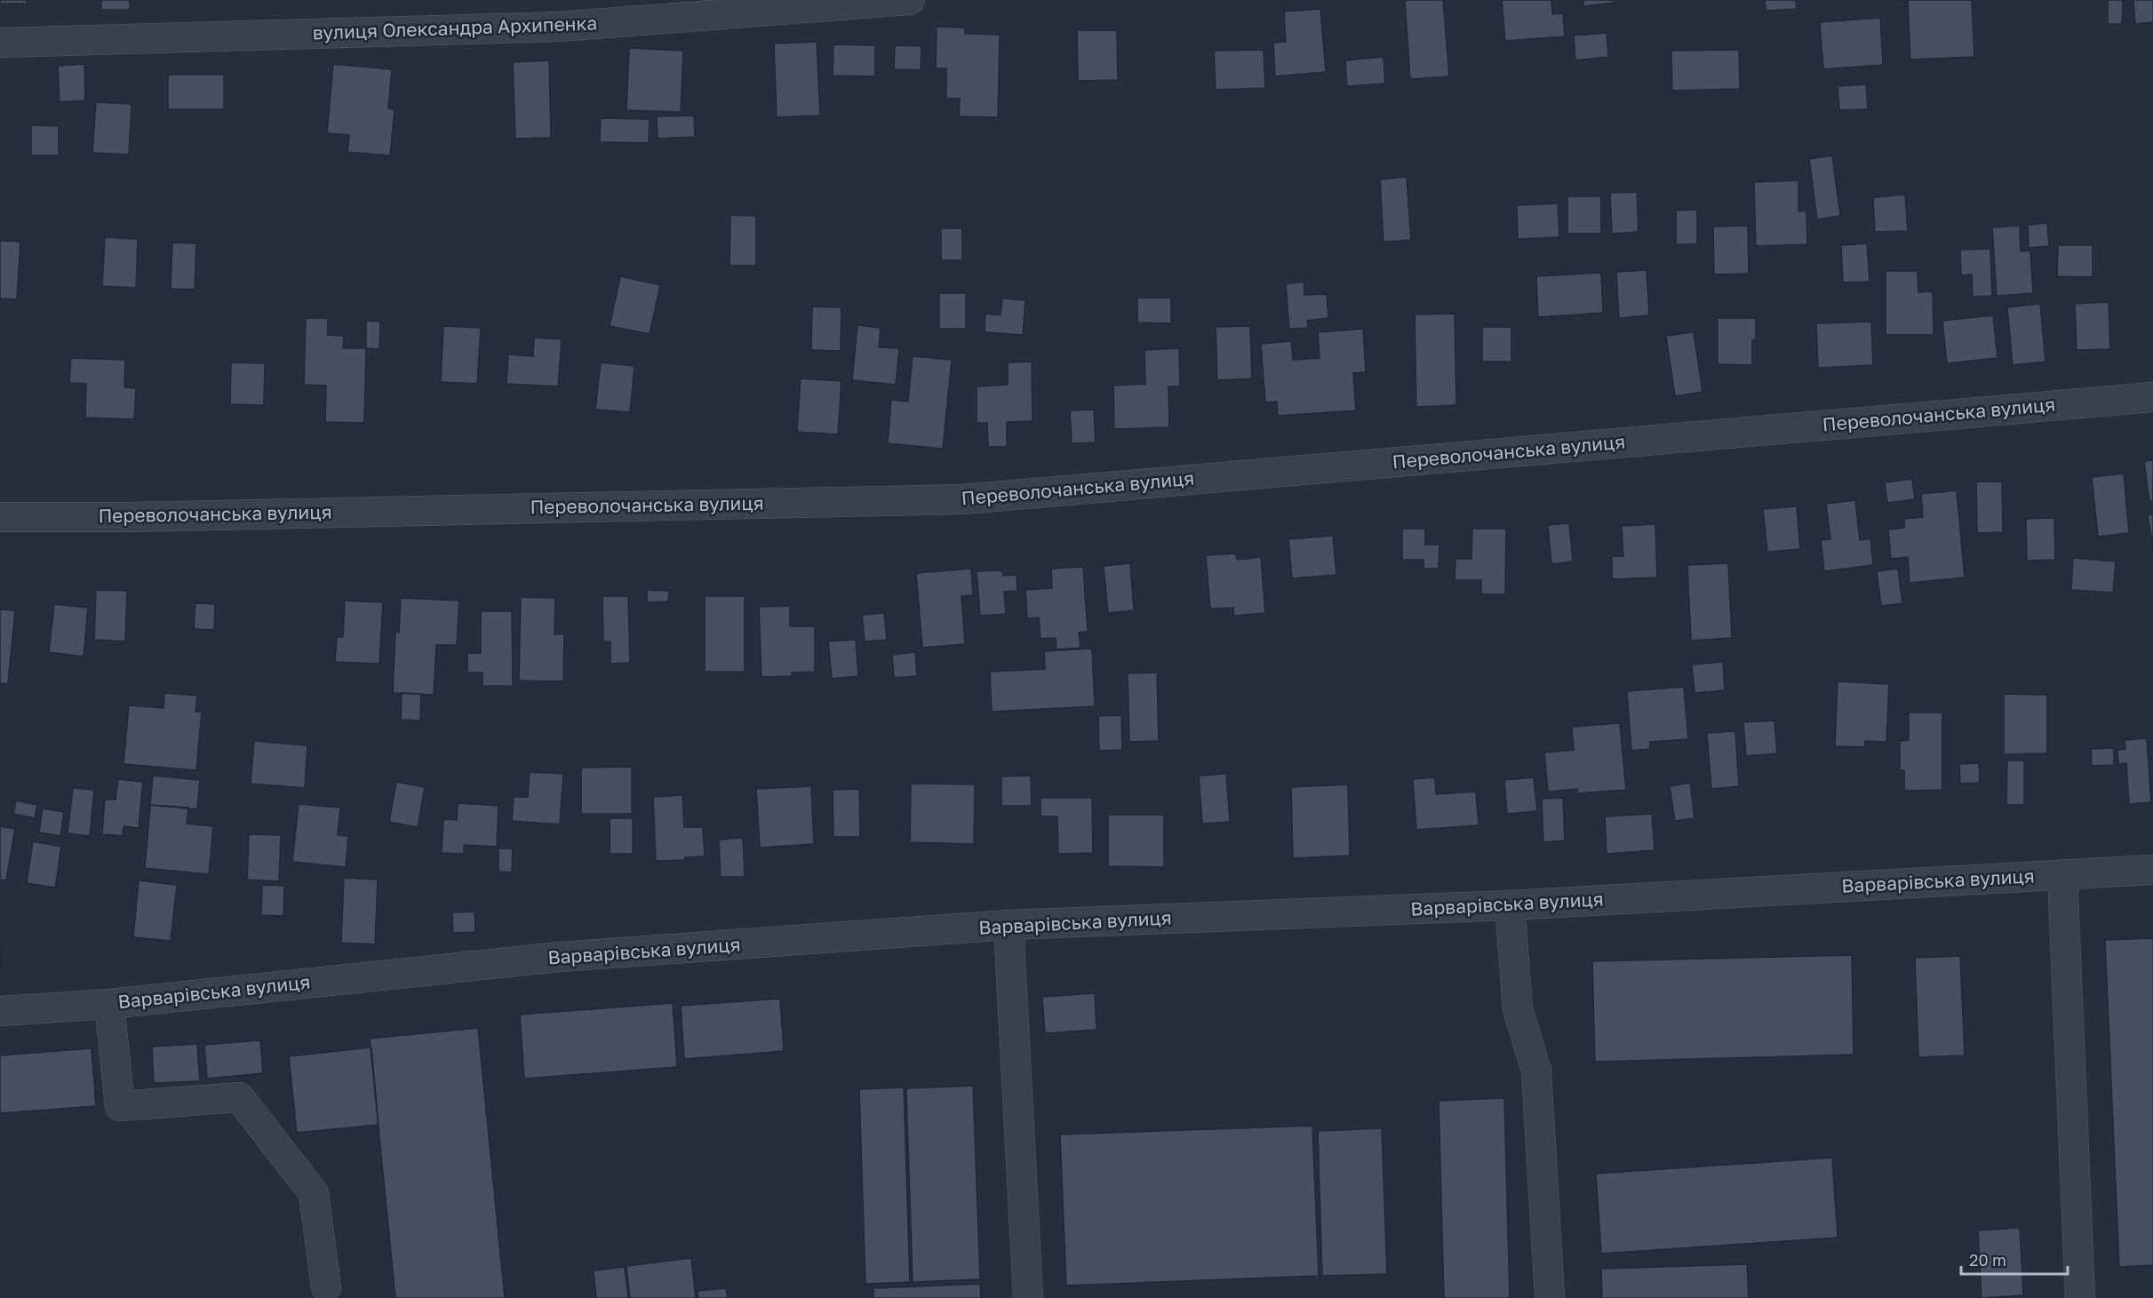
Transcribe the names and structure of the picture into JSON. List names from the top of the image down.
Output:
{
  "streets": {
    "street": ["вулиця Олександра Архипенка", "Переволочанська вулиця", "Варварівська вулиця"]
  },
  "scale_bar": "20 m"
}
